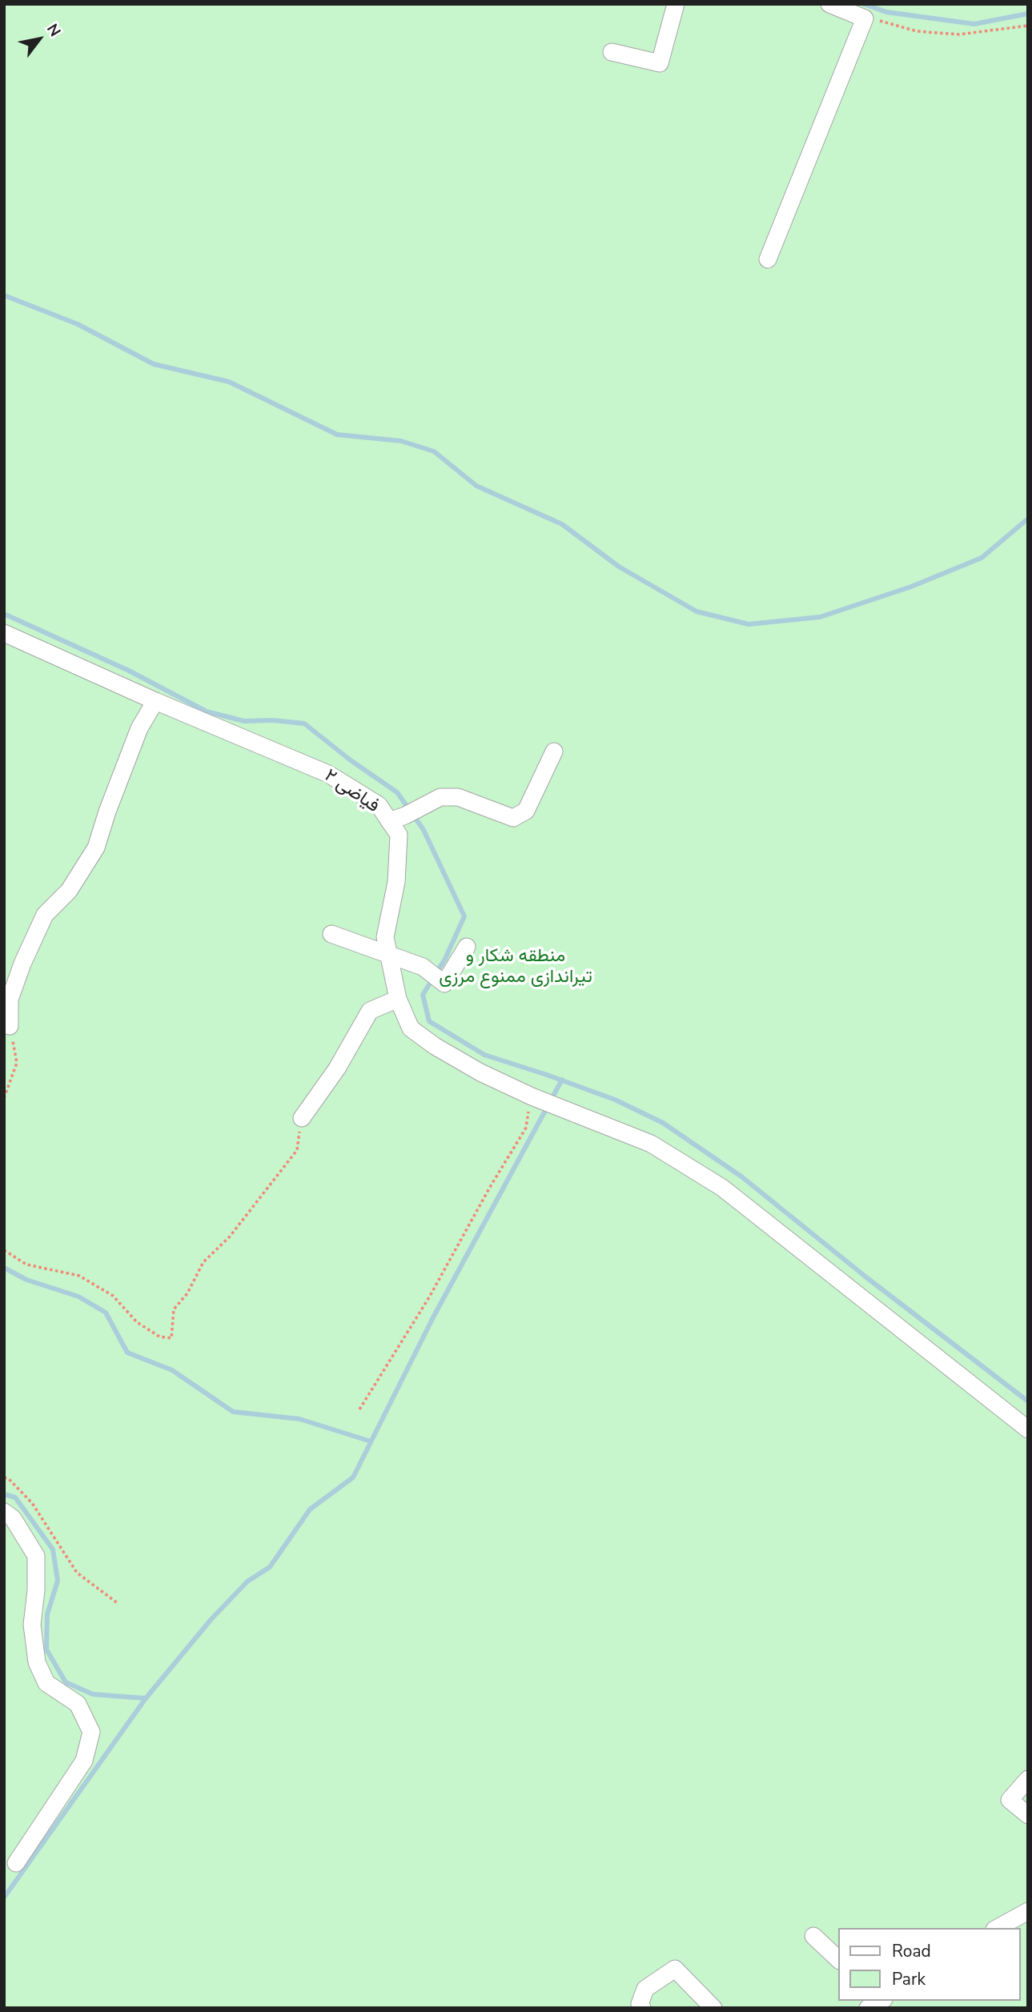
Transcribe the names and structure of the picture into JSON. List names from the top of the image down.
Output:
{
  "streets": {
    "street": ["فیاضی ۲"]
  },
  "parks": ["منطقه شکار و تیراندازی ممنوع مرزی"],
  "legend": ["Road", "Park"],
  "north": "top right"
}
